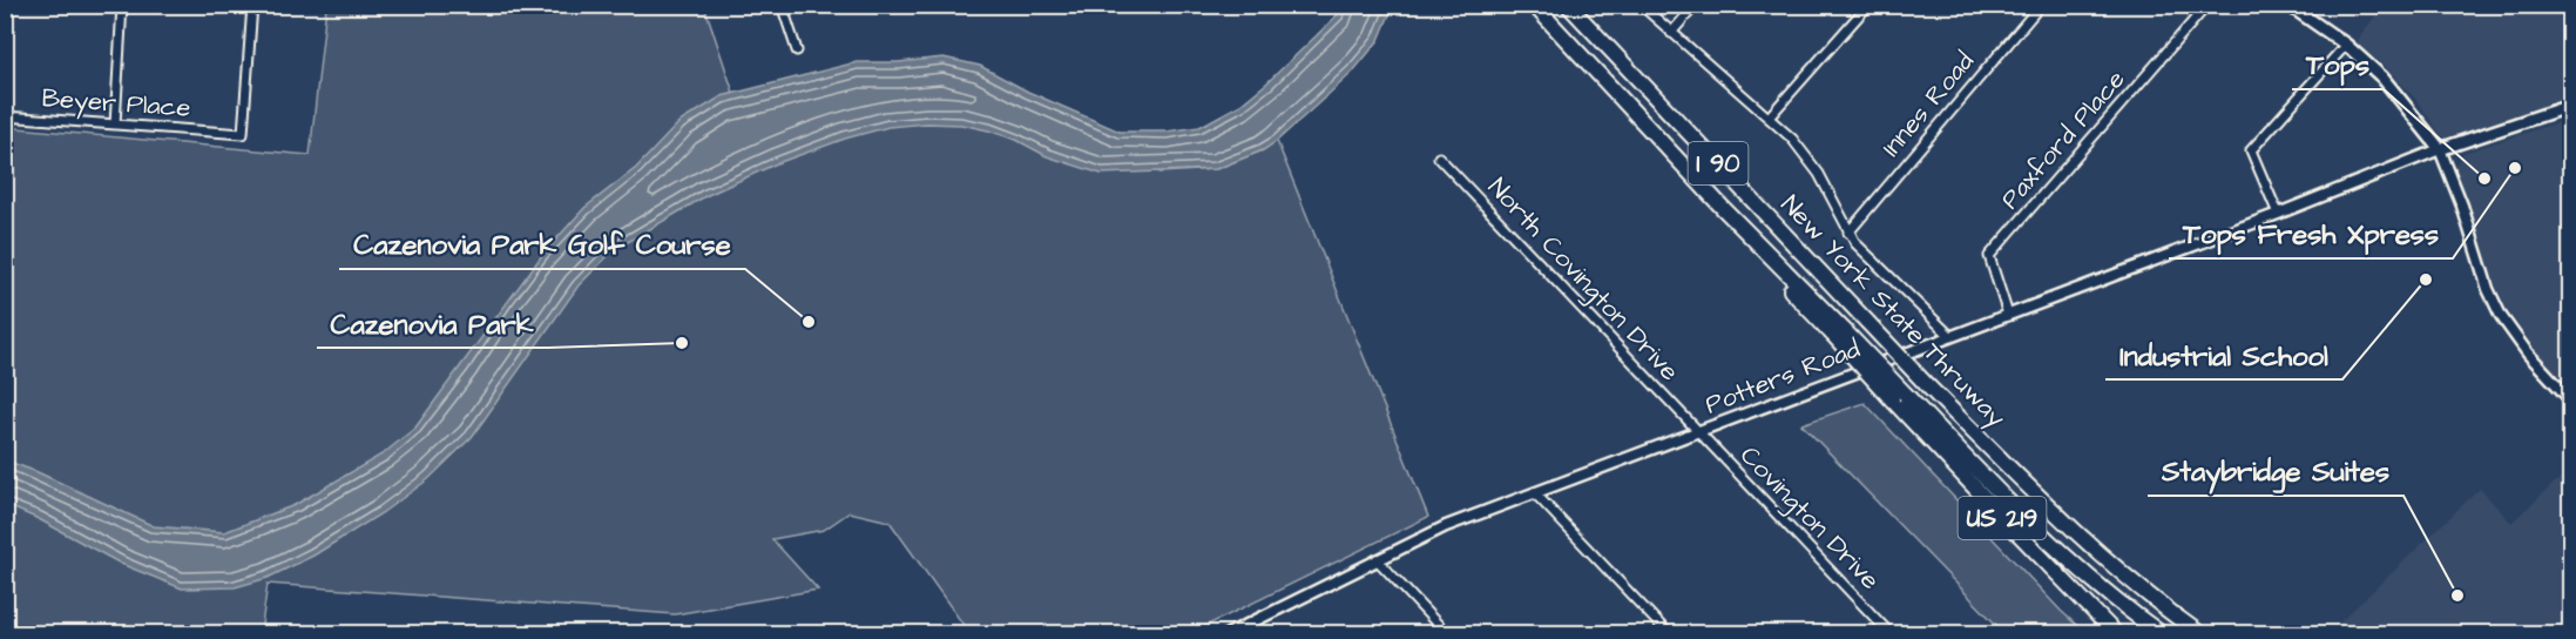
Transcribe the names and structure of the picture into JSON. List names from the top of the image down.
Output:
{
  "streets": {
    "highway": ["I 90", "New York State Thruway", "US 219"],
    "street": [
      "Beyer Place",
      "Innes Road",
      "Paxford Place",
      "North Covington Drive",
      "Potters Road",
      "Covington Drive"
    ]
  },
  "crossings": [
    ["Paxford Place", "Potters Road"],
    ["I 90", "US 219"],
    ["North Covington Drive", "Potters Road"],
    ["North Covington Drive", "Covington Drive"],
    ["New York State Thruway", "US 219"],
    ["Potters Road", "Covington Drive"]
  ],
  "places": [
    "Tops Fresh Xpress",
    "Tops",
    "Industrial School",
    "Cazenovia Park Golf Course",
    "Cazenovia Park",
    "Staybridge Suites"
  ]
}
